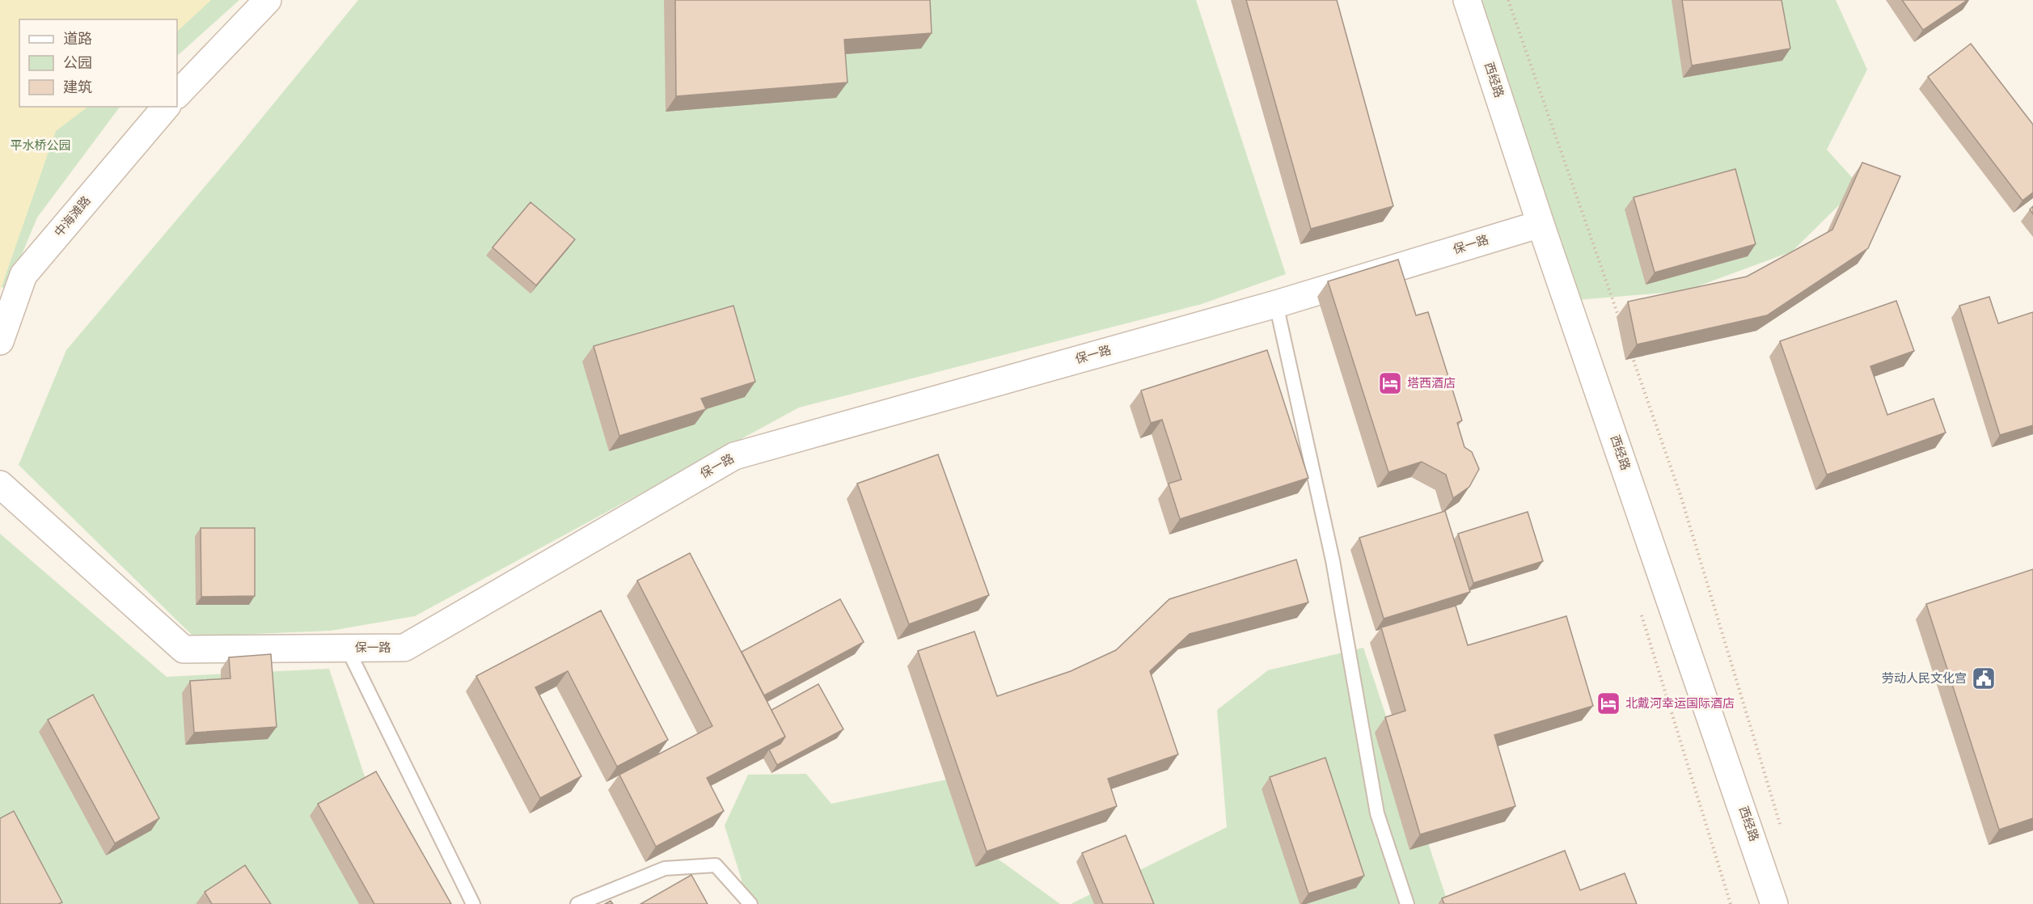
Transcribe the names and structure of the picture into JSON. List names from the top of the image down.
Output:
{
  "streets": {
    "street": ["西经路", "中海滩路", "保一路"]
  },
  "crossings": [
    ["西经路", "保一路"]
  ],
  "parks": ["平水桥公园"],
  "places": {
    "hotel": ["塔西酒店", "北戴河幸运国际酒店"],
    "public building": ["劳动人民文化宫"]
  },
  "legend": ["道路", "公园", "建筑"]
}
